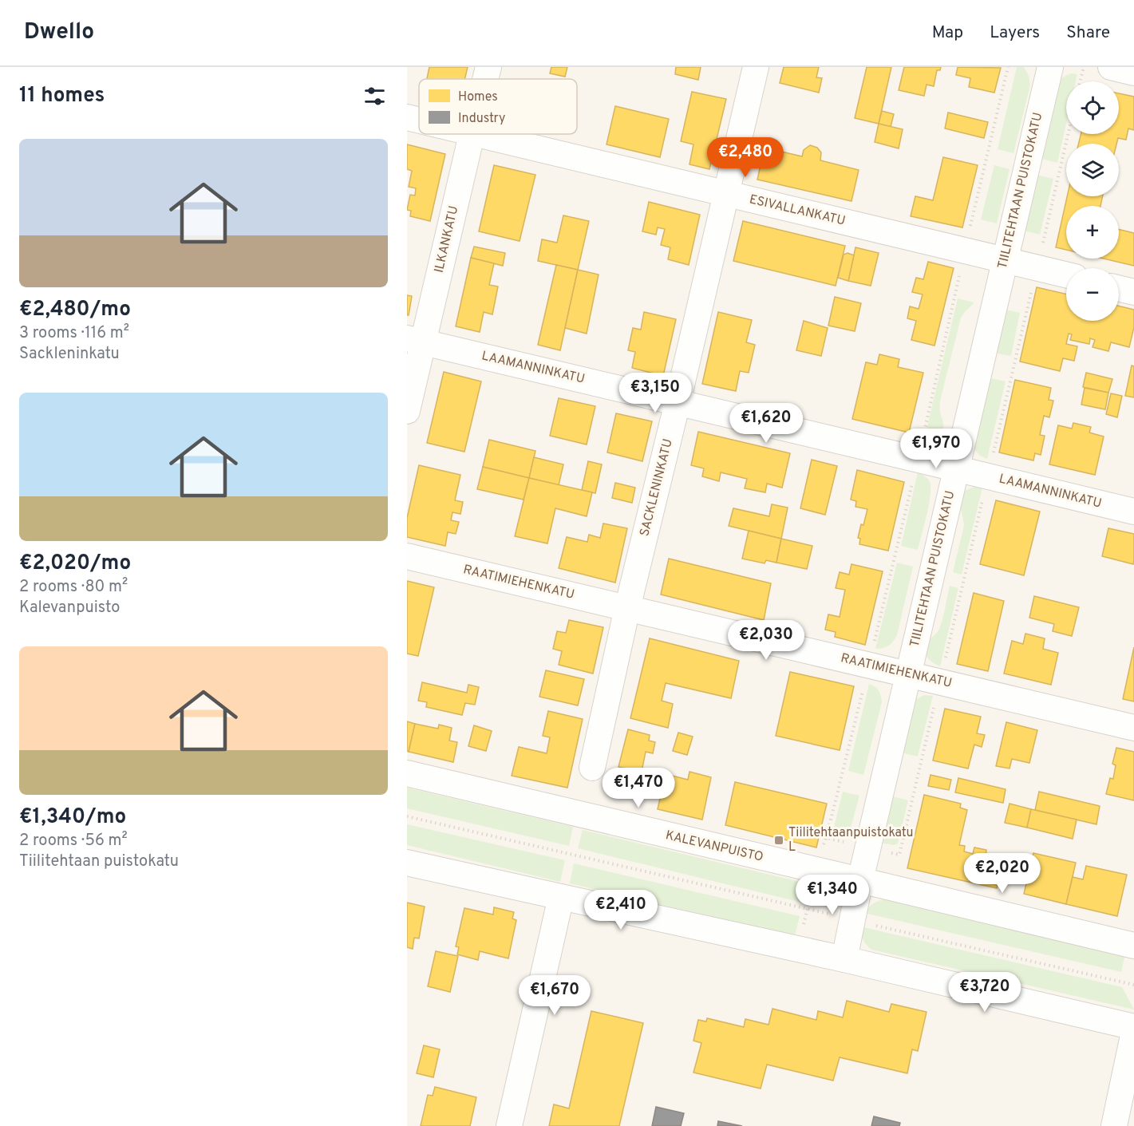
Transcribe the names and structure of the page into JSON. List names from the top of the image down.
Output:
{
  "streets": {
    "street": [
      "TIILITEHTAAN PUISTOKATU",
      "ESIVALLANKATU",
      "ILKANKATU",
      "LAAMANNINKATU",
      "SACKLENINKATU",
      "RAATIMIEHENKATU",
      "KALEVANPUISTO"
    ]
  },
  "crossings": [
    ["TIILITEHTAAN PUISTOKATU", "ESIVALLANKATU"],
    ["TIILITEHTAAN PUISTOKATU", "LAAMANNINKATU"],
    ["TIILITEHTAAN PUISTOKATU", "RAATIMIEHENKATU"],
    ["TIILITEHTAAN PUISTOKATU", "KALEVANPUISTO"],
    ["ESIVALLANKATU", "SACKLENINKATU"],
    ["ILKANKATU", "LAAMANNINKATU"],
    ["LAAMANNINKATU", "SACKLENINKATU"],
    ["SACKLENINKATU", "RAATIMIEHENKATU"]
  ],
  "places": {
    "transit": ["Tiilitehtaanpuistokatu L"]
  },
  "legend": ["Homes", "Industry"],
  "page": {
    "header": "Dwello",
    "nav": ["Map", "Layers", "Share"],
    "heading": "11 homes",
    "map_buttons": ["+", "−"],
    "list": [
      {
        "name": "€2,480/mo",
        "note": "3 rooms · 116 m² · Sackleninkatu"
      },
      {
        "name": "€2,020/mo",
        "note": "2 rooms · 80 m² · Kalevanpuisto"
      },
      {
        "name": "€1,340/mo",
        "note": "2 rooms · 56 m² · Tiilitehtaan puistokatu"
      }
    ],
    "price": [
      "€2,480",
      "€3,150",
      "€1,620",
      "€1,970",
      "€2,030",
      "€1,470",
      "€2,020",
      "€1,340",
      "€2,410",
      "€3,720",
      "€1,670"
    ]
  }
}
